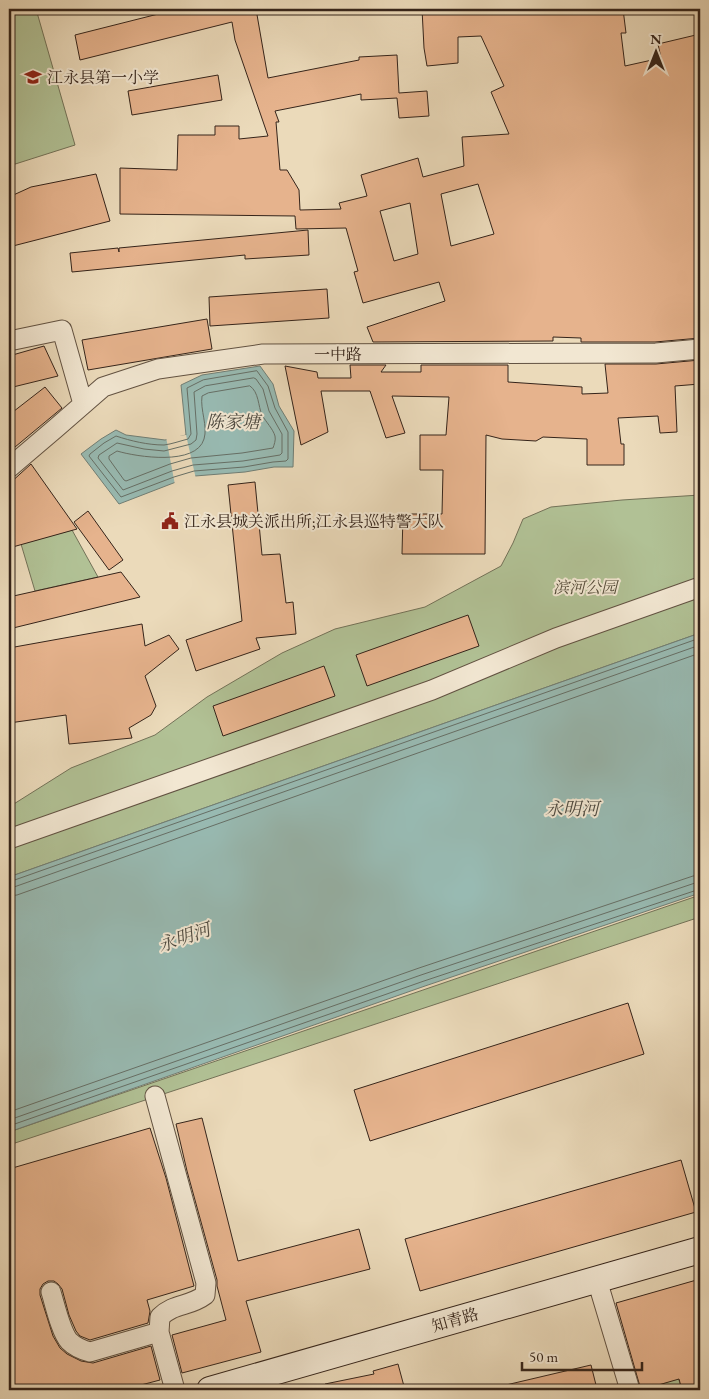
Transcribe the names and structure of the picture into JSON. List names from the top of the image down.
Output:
{
  "streets": {
    "main road": ["知青路"],
    "street": ["一中路"]
  },
  "water": ["陈家塘", "永明河"],
  "parks": ["滨河公园"],
  "places": {
    "school or university": ["江永县第一小学"],
    "public building": ["江永县城关派出所;江永县巡特警大队"]
  },
  "scale_bar": "50 m",
  "north": "top"
}
